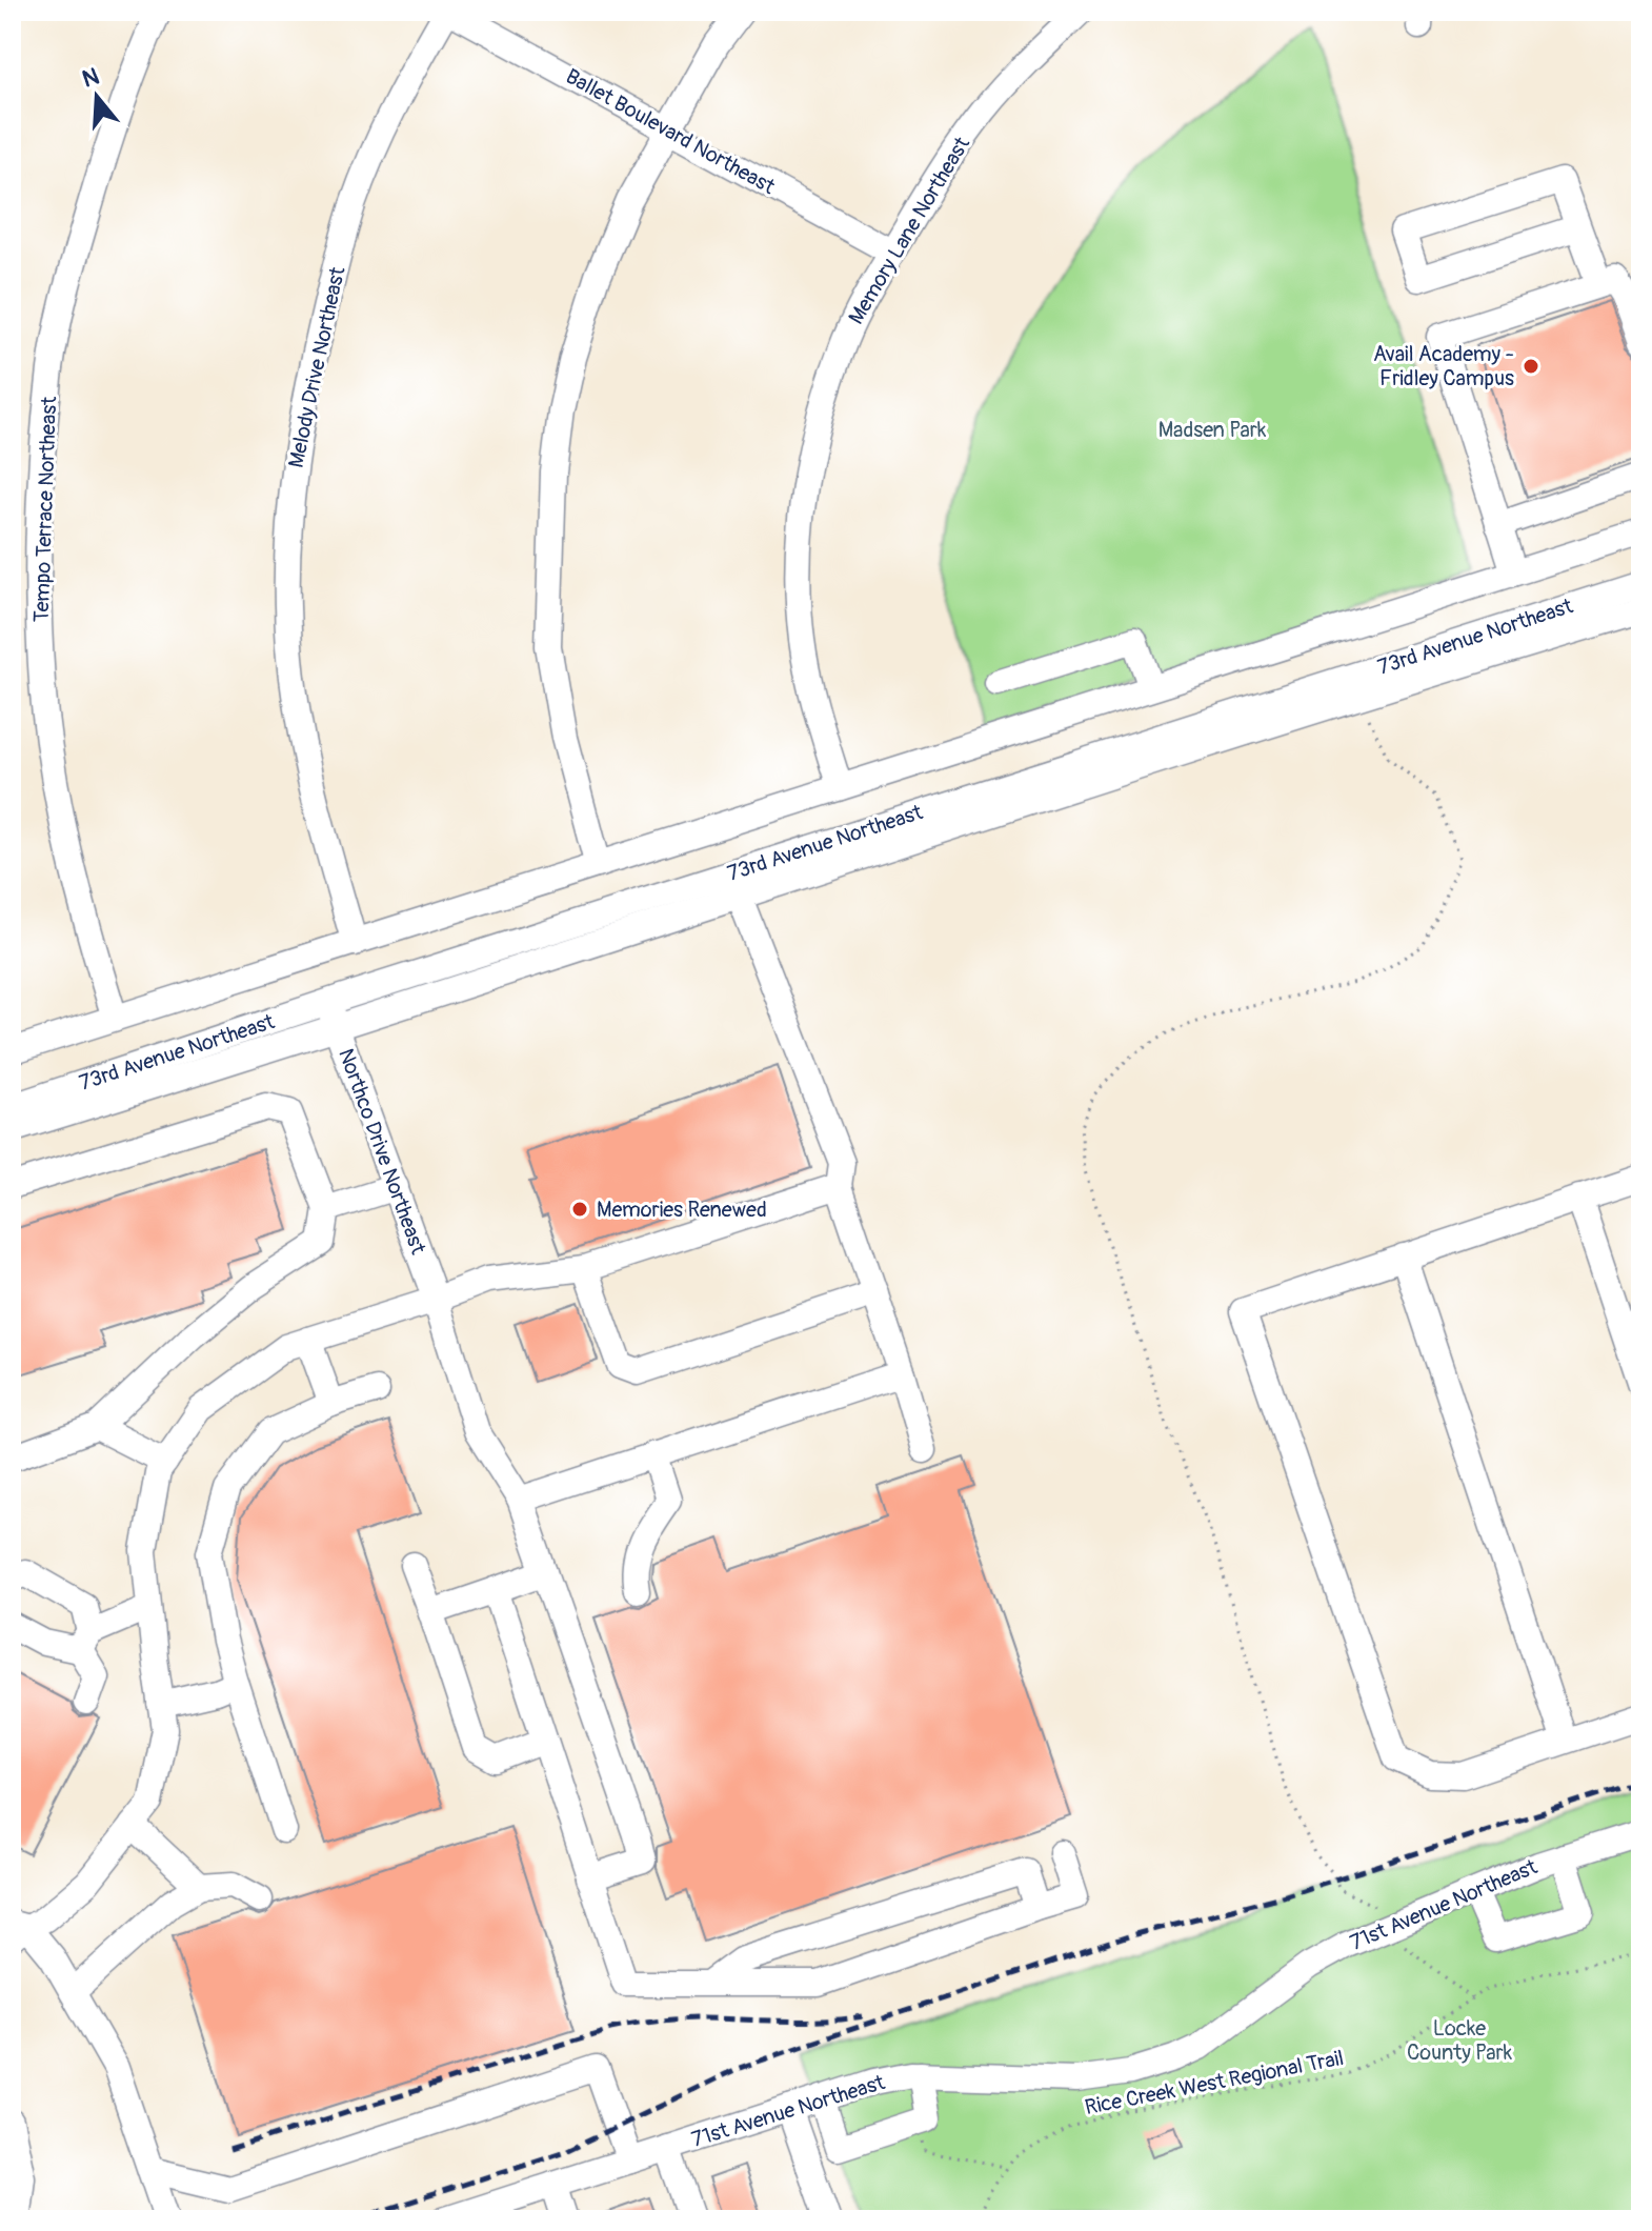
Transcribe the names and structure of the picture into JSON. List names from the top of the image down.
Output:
{
  "streets": {
    "street": [
      "Ballet Boulevard Northeast",
      "Memory Lane Northeast",
      "Melody Drive Northeast",
      "Tempo Terrace Northeast",
      "73rd Avenue Northeast",
      "Northco Drive Northeast",
      "71st Avenue Northeast"
    ],
    "path": ["Rice Creek West Regional Trail"]
  },
  "crossings": [
    ["Ballet Boulevard Northeast", "Memory Lane Northeast"],
    ["Ballet Boulevard Northeast", "Melody Drive Northeast"],
    ["73rd Avenue Northeast", "Northco Drive Northeast"]
  ],
  "parks": ["Madsen Park", "Locke County Park"],
  "places": ["Avail Academy - Fridley Campus", "Memories Renewed"],
  "north": "top"
}
